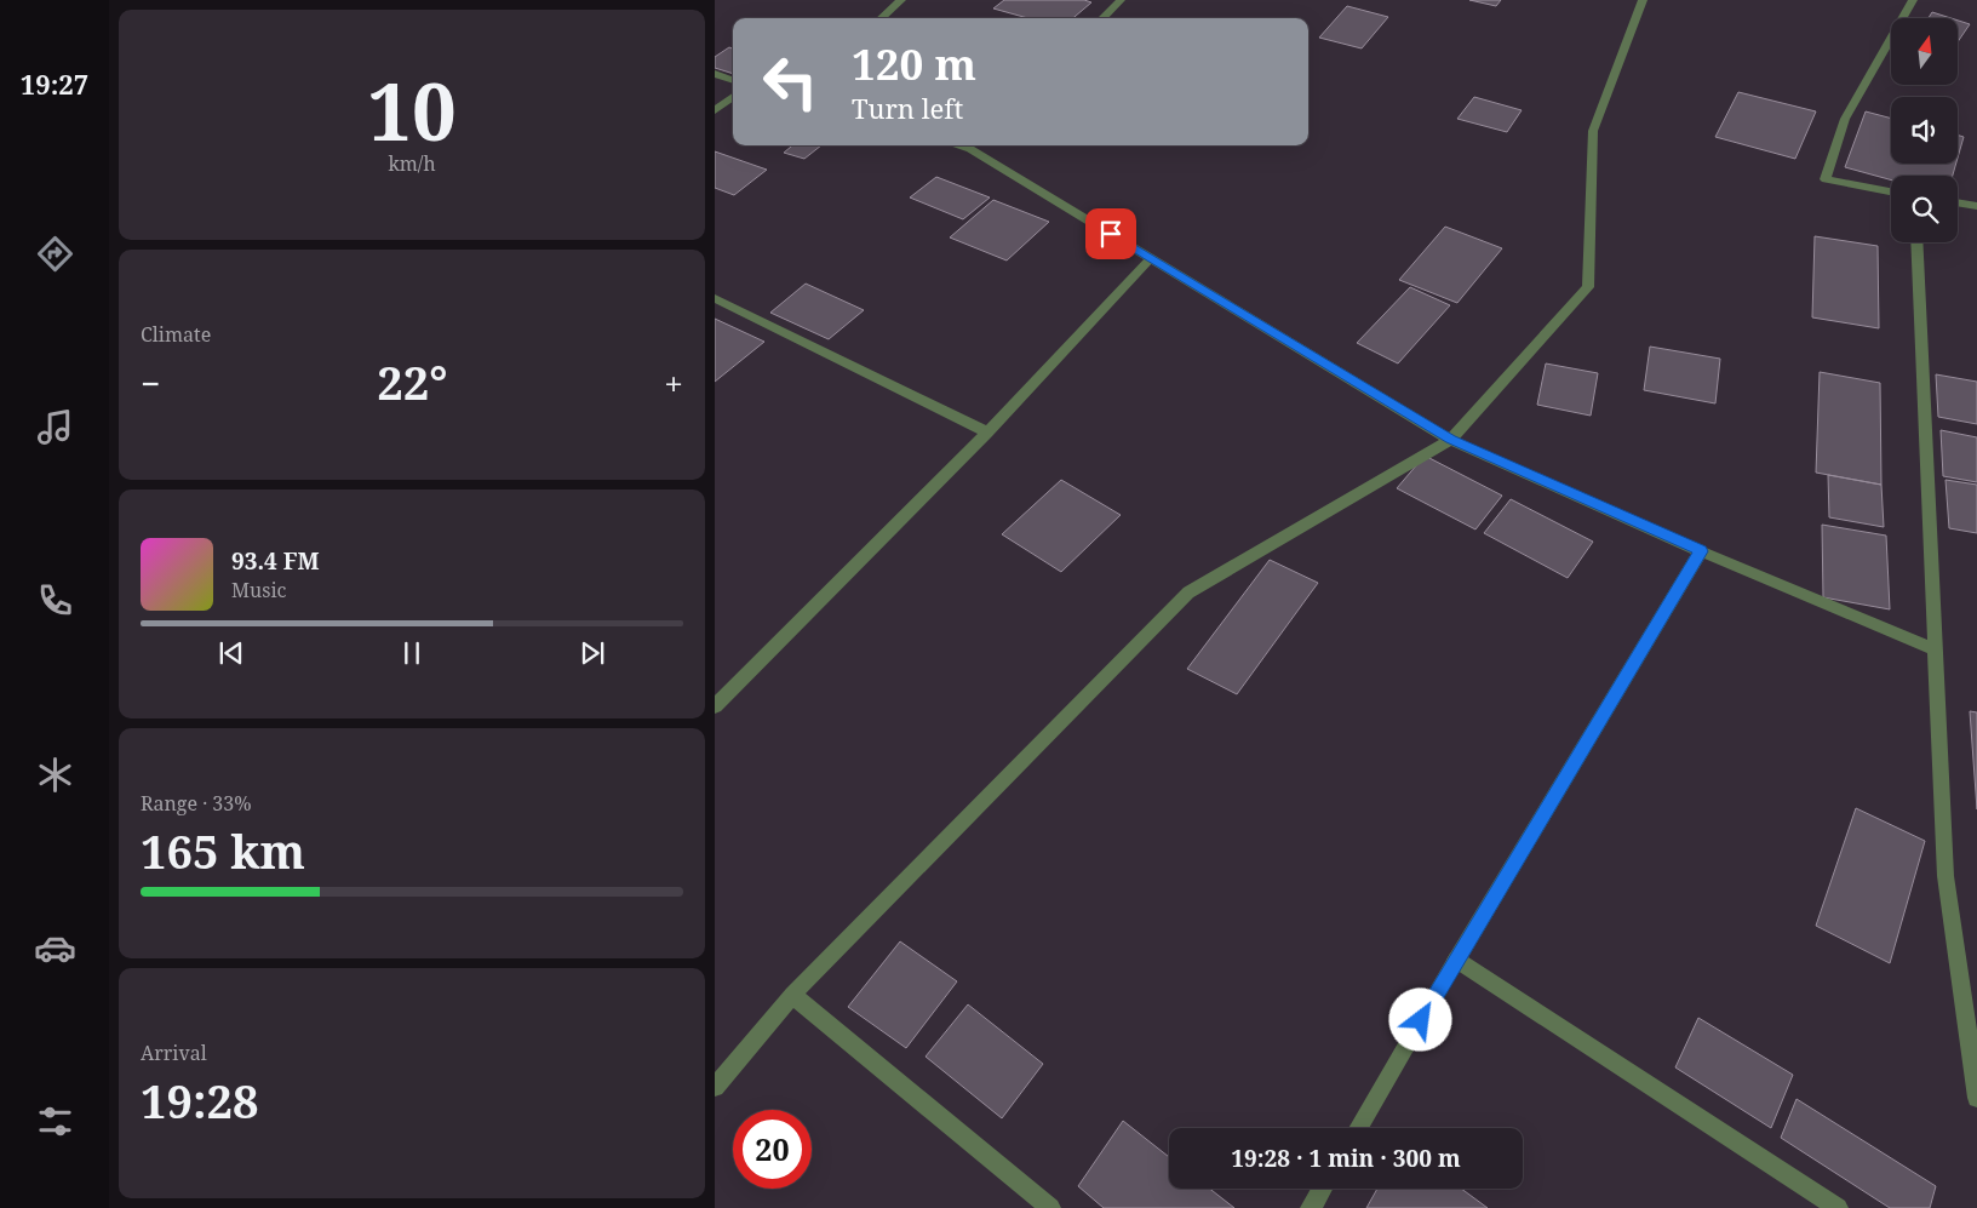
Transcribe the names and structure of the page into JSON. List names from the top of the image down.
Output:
{
  "north": "top",
  "page": {
    "tabs": "19:27",
    "tile": [
      ["10", "km/h"],
      "Climate",
      ["Range · 33%", "165 km"],
      ["Arrival", "19:28"]
    ],
    "turn": ["120 m", "Turn left"],
    "heat": ["−", "22°", "+"],
    "song": ["93.4 FM", "Music"],
    "limit": "20",
    "trip": "19:28 · 1 min · 300 m"
  }
}
